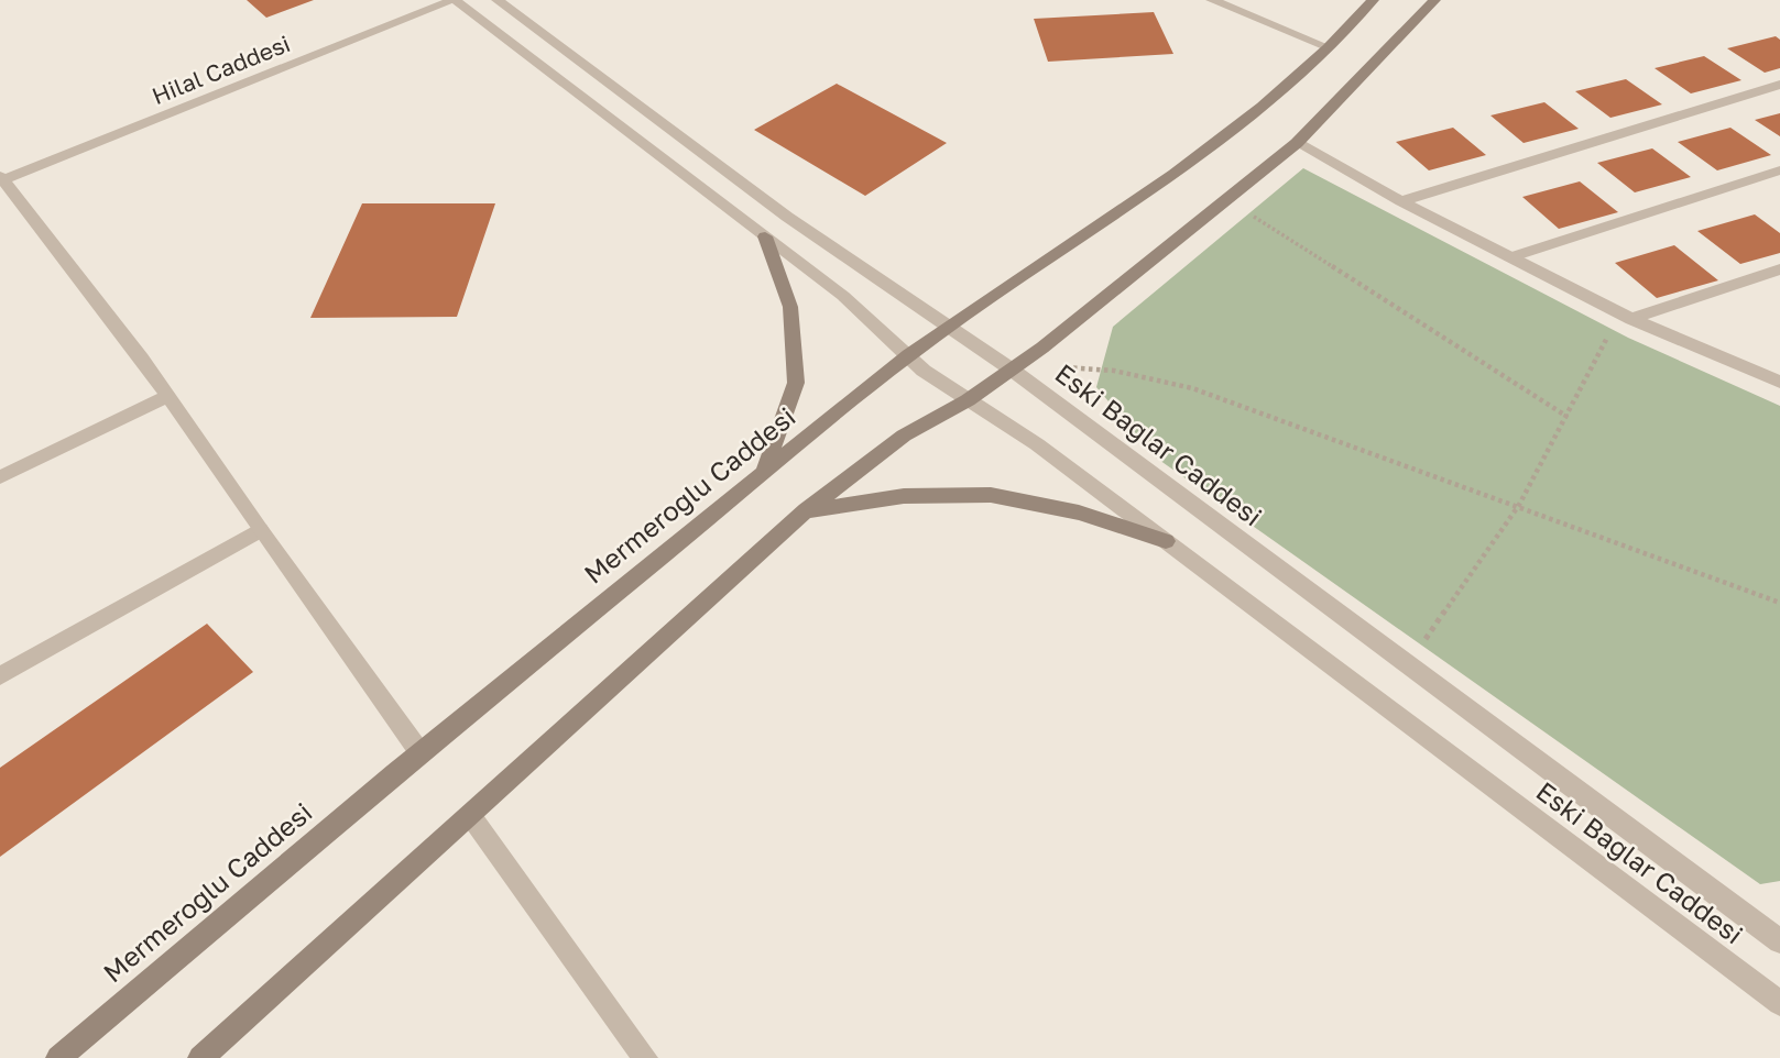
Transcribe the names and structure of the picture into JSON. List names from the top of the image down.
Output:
{
  "streets": {
    "main road": ["Mermeroğlu Caddesi"],
    "street": ["Hilal Caddesi", "Eski Bağlar Caddesi"]
  },
  "crossings": [
    ["Hilal Caddesi", "Eski Bağlar Caddesi"],
    ["Eski Bağlar Caddesi", "Mermeroğlu Caddesi"]
  ]
}
